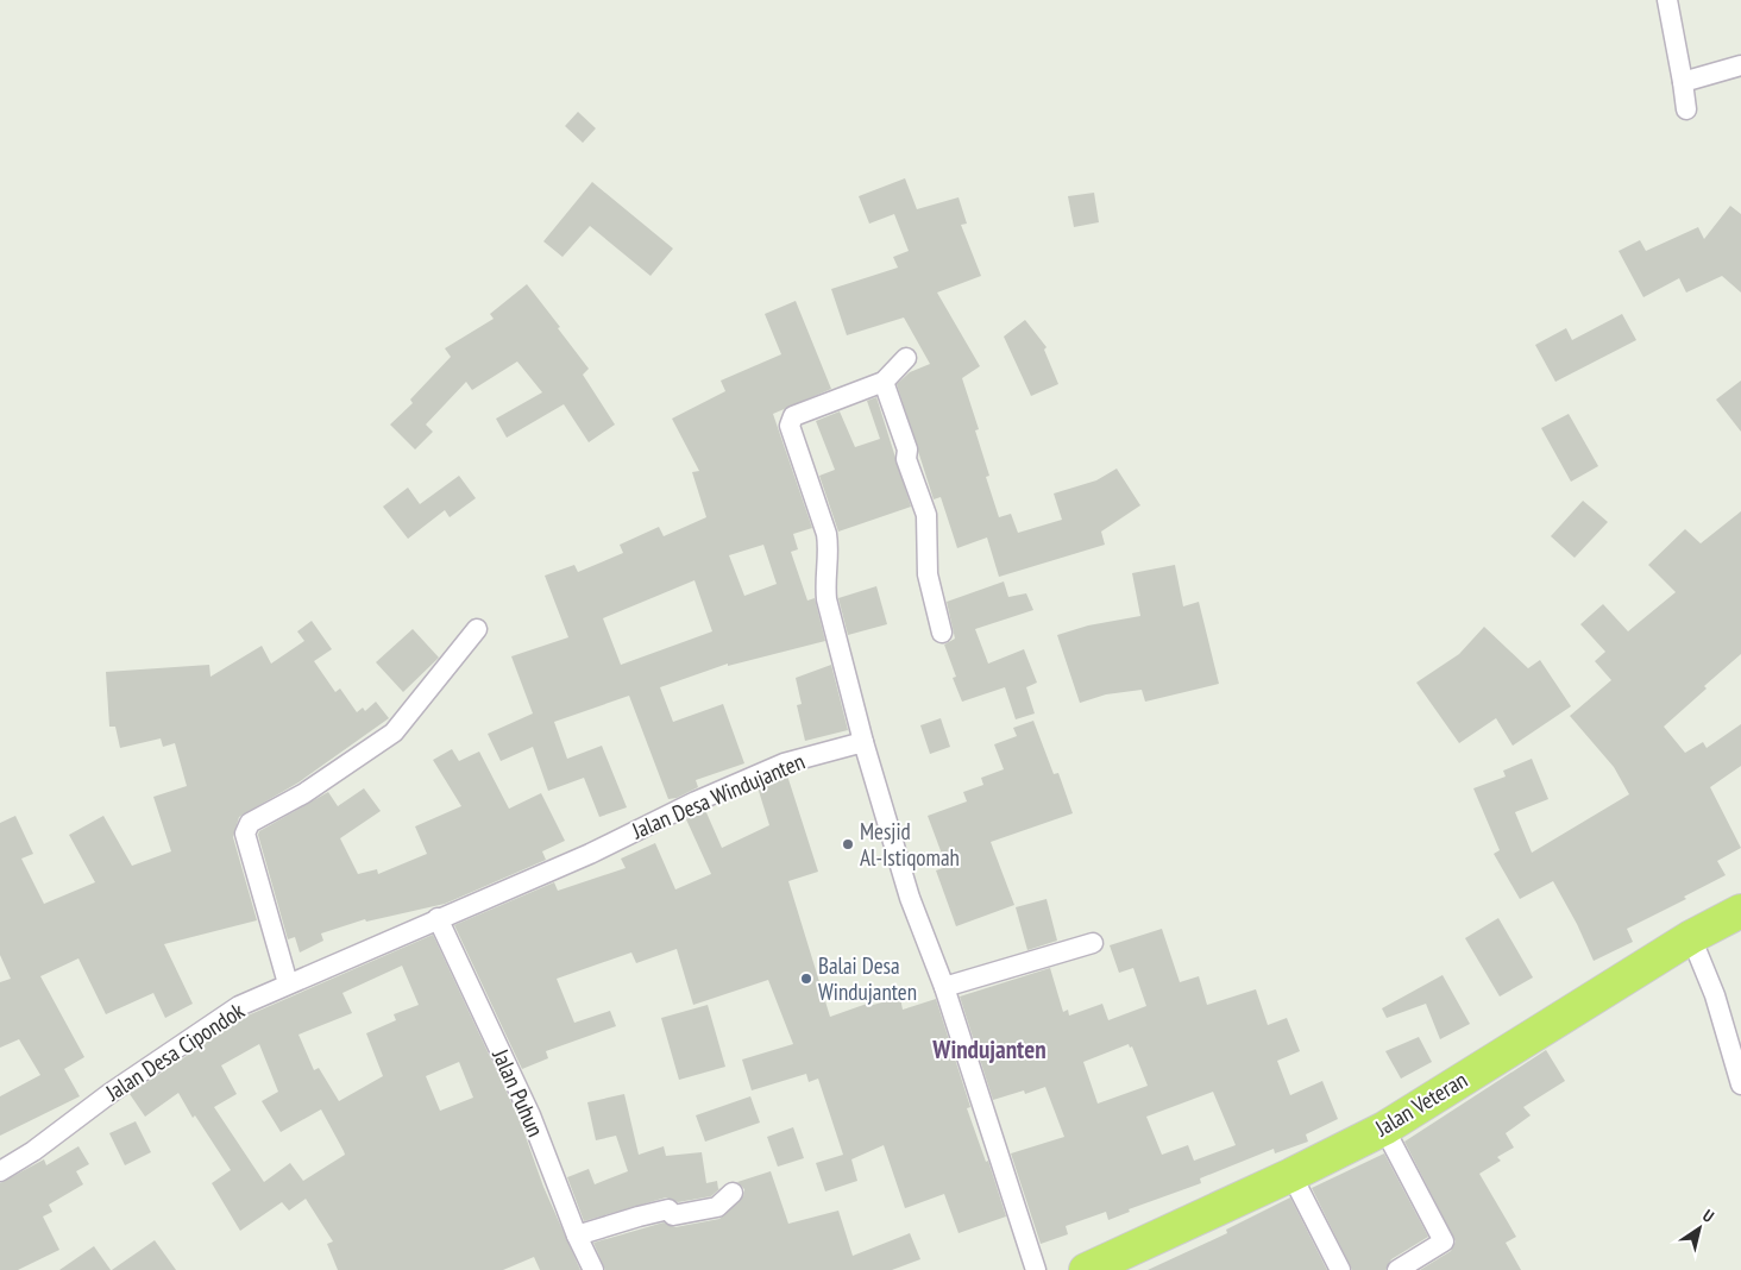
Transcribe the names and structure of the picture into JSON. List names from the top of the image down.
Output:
{
  "streets": {
    "highway": ["Jalan Veteran"],
    "street": ["Jalan Desa Windujanten", "Jalan Desa Cipondok", "Jalan Puhun"]
  },
  "crossings": [
    ["Jalan Desa Windujanten", "Jalan Desa Cipondok"],
    ["Jalan Desa Windujanten", "Jalan Puhun"]
  ],
  "districts": ["Windujanten"],
  "places": ["Mesjid Al-Istiqomah", "Balai Desa Windujanten"],
  "north": "top right"
}
